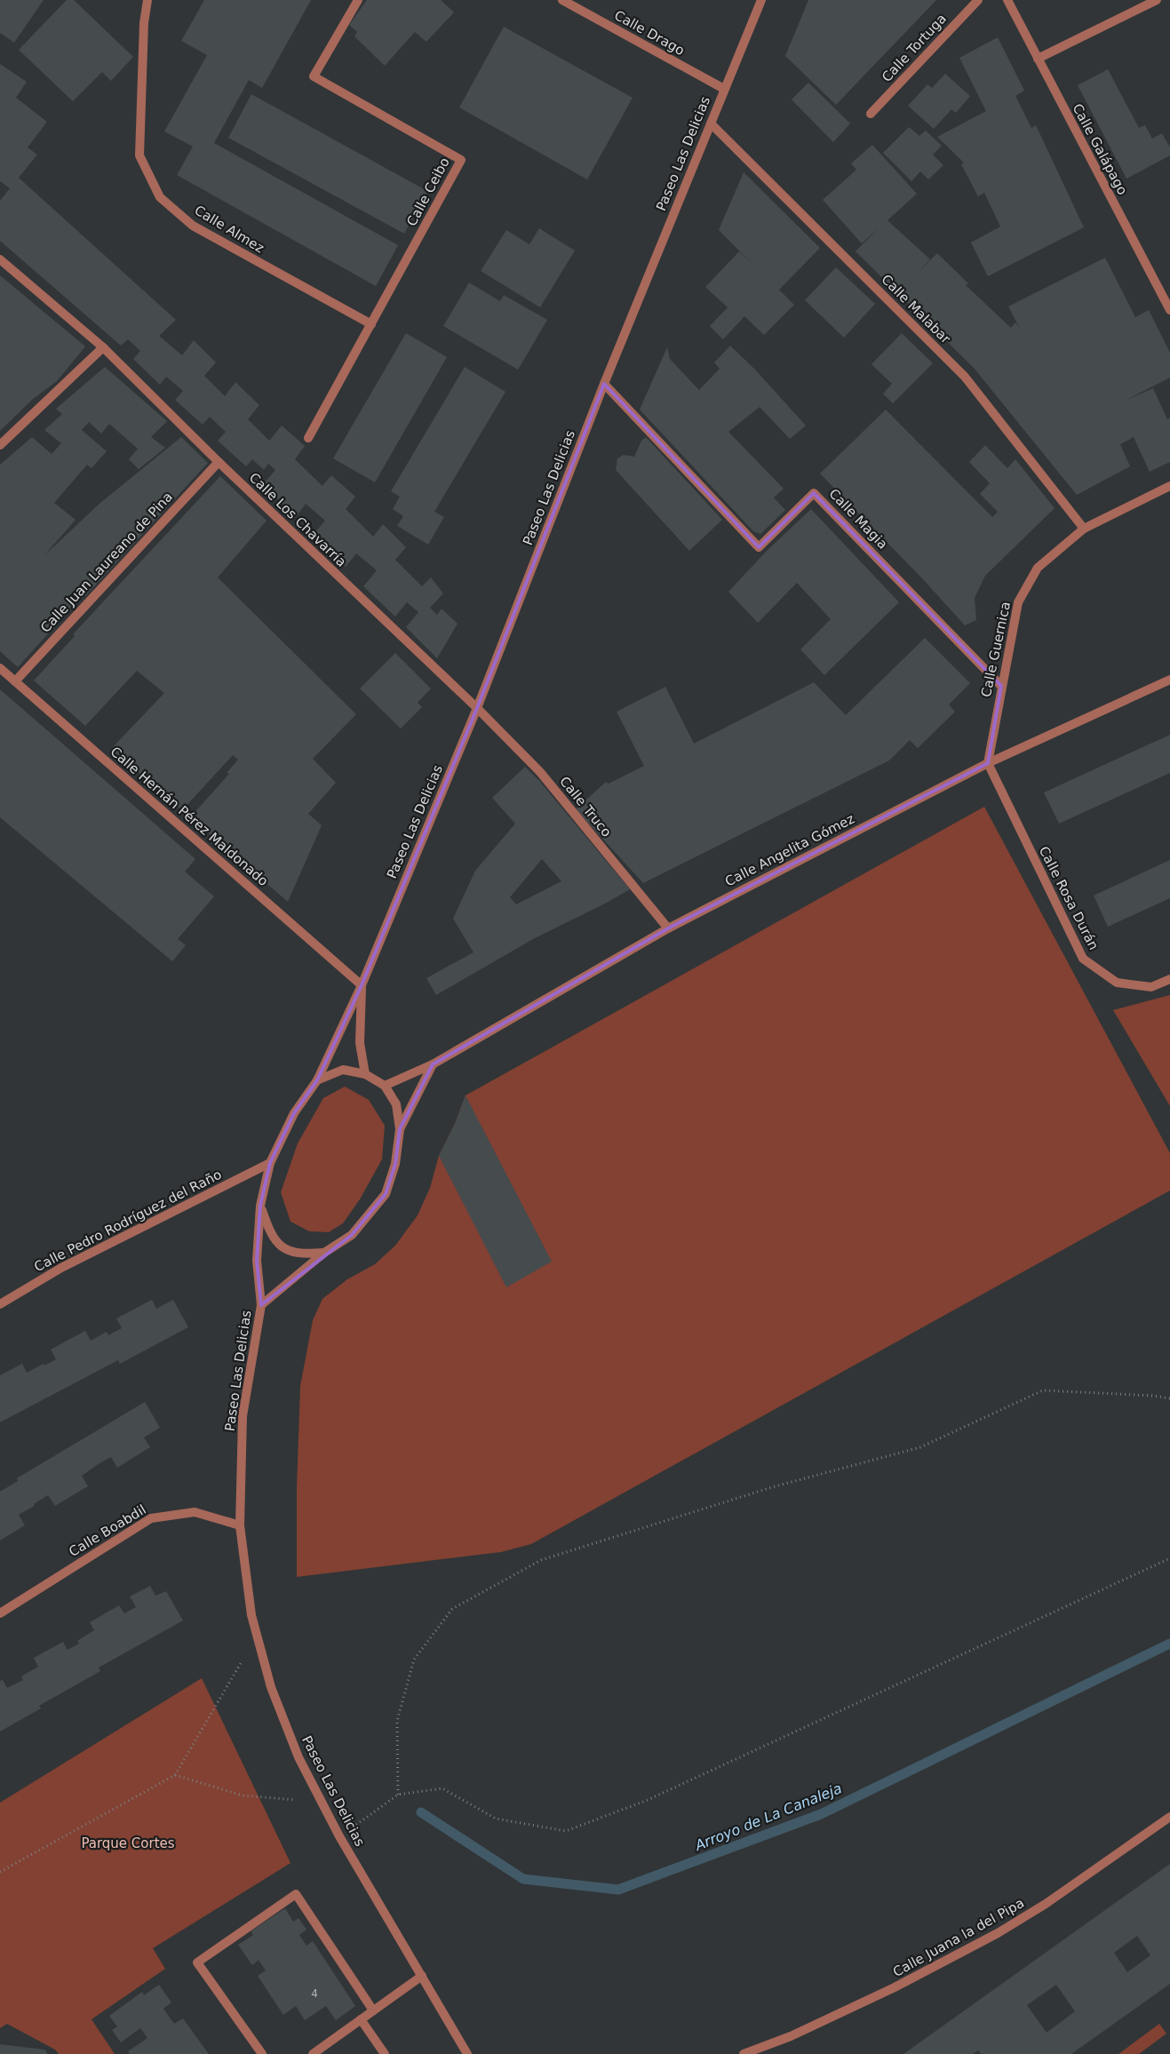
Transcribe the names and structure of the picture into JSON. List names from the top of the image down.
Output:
{
  "streets": {
    "street": [
      "Calle Drago",
      "Calle Tortuga",
      "Calle Galápago",
      "Paseo Las Delicias",
      "Calle Ceibo",
      "Calle Almez",
      "Calle Malabar",
      "Calle Magia",
      "Calle Los Chavarría",
      "Calle Juan Laureano de Pina",
      "Calle Guernica",
      "Calle Truco",
      "Calle Hernán Pérez Maldonado",
      "Calle Angelita Gómez",
      "Calle Rosa Durán",
      "Calle Pedro Rodríguez del Raño",
      "Calle Boabdil",
      "Calle Juana la del Pipa"
    ]
  },
  "crossings": [
    ["Calle Drago", "Paseo Las Delicias"],
    ["Paseo Las Delicias", "Calle Malabar"],
    ["Paseo Las Delicias", "Calle Magia"],
    ["Paseo Las Delicias", "Calle Los Chavarría"],
    ["Paseo Las Delicias", "Calle Truco"],
    ["Paseo Las Delicias", "Calle Hernán Pérez Maldonado"],
    ["Paseo Las Delicias", "Calle Pedro Rodríguez del Raño"],
    ["Paseo Las Delicias", "Calle Boabdil"],
    ["Calle Ceibo", "Calle Almez"],
    ["Calle Malabar", "Calle Guernica"],
    ["Calle Magia", "Calle Guernica"],
    ["Calle Los Chavarría", "Calle Juan Laureano de Pina"],
    ["Calle Los Chavarría", "Calle Truco"],
    ["Calle Juan Laureano de Pina", "Calle Hernán Pérez Maldonado"],
    ["Calle Guernica", "Calle Angelita Gómez"],
    ["Calle Guernica", "Calle Rosa Durán"],
    ["Calle Truco", "Calle Angelita Gómez"],
    ["Calle Angelita Gómez", "Calle Rosa Durán"]
  ],
  "water": ["Arroyo de La Canaleja"],
  "parks": ["Parque Cortes"],
  "house_numbers": ["4"]
}
